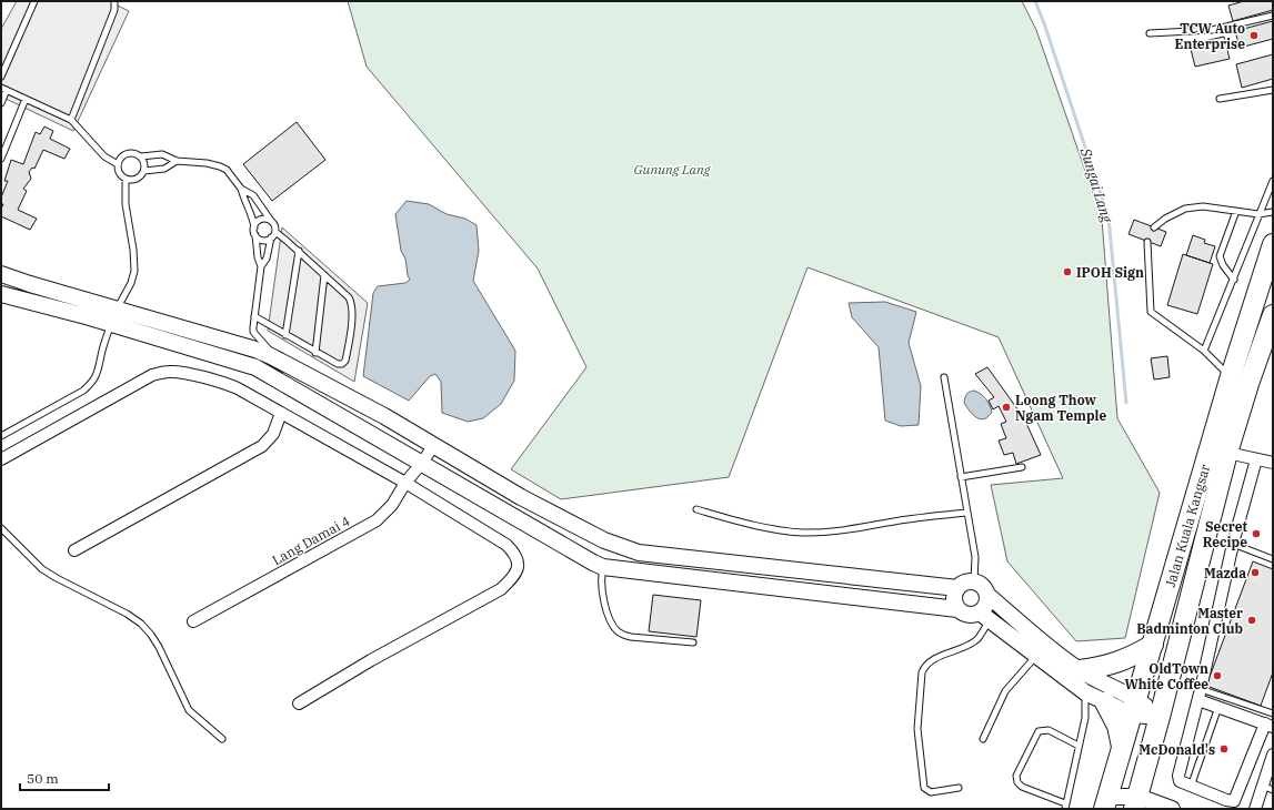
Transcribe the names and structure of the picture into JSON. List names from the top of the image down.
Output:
{
  "streets": {
    "highway": ["Jalan Kuala Kangsar"],
    "street": ["Lang Damai 4"]
  },
  "water": ["Sungai Lang"],
  "parks": ["Gunung Lang"],
  "places": [
    "TCW Auto Enterprise",
    "IPOH Sign",
    "Loong Thow Ngam Temple",
    "Secret Recipe",
    "Mazda",
    "Master Badminton Club",
    "OldTown White Coffee",
    "McDonald's"
  ],
  "scale_bar": "50 m"
}
